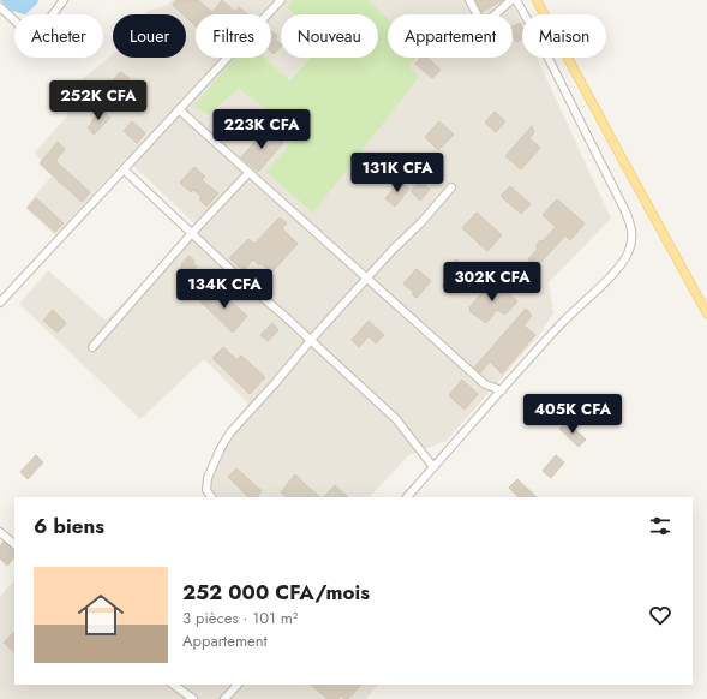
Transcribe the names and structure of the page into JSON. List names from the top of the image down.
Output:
{
  "page": {
    "chip": [
      "Acheter",
      "Louer",
      "Filtres",
      "Nouveau",
      "Appartement",
      "Maison"
    ],
    "price": [
      "252K CFA",
      "223K CFA",
      "131K CFA",
      "302K CFA",
      "134K CFA",
      "405K CFA"
    ],
    "heading": "6 biens",
    "list": [
      {
        "name": "252 000 CFA/mois",
        "note": "3 pièces · 101 m² · Appartement"
      }
    ]
  }
}
